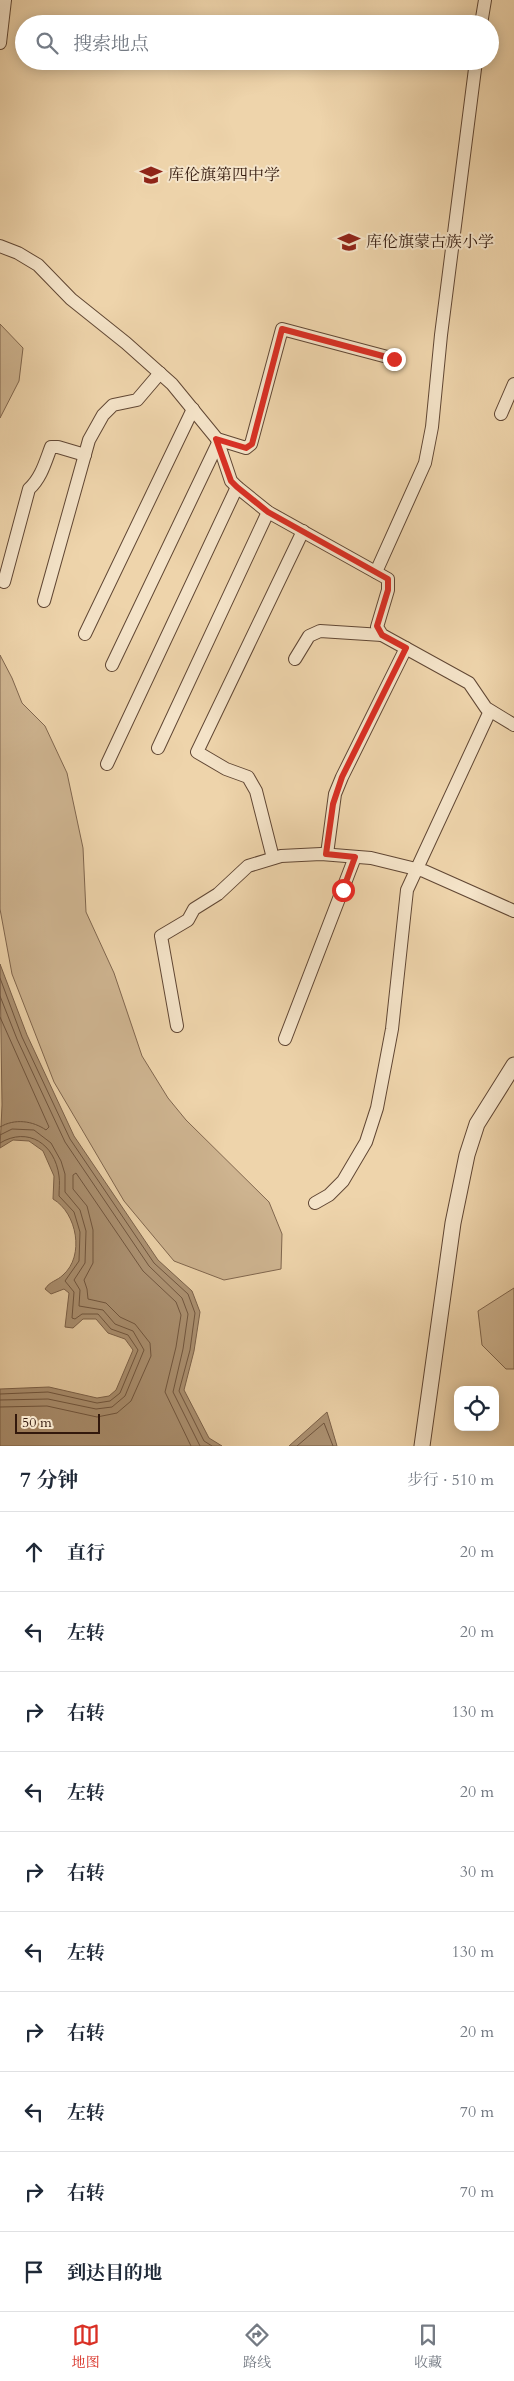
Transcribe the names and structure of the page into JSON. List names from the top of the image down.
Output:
{
  "places": {
    "school or university": ["库伦旗第四中学", "库伦旗蒙古族小学"]
  },
  "scale_bar": "50 m",
  "page": {
    "search": "搜索地点",
    "scale": "50 m",
    "heading": ["7 分钟", "步行 · 510 m"],
    "list": [
      ["直行", "20 m"],
      ["左转", "20 m"],
      ["右转", "130 m"],
      ["左转", "20 m"],
      ["右转", "30 m"],
      ["左转", "130 m"],
      ["右转", "20 m"],
      ["左转", "70 m"],
      ["右转", "70 m"],
      "到达目的地"
    ],
    "nav": ["地图", "路线", "收藏"]
  }
}
